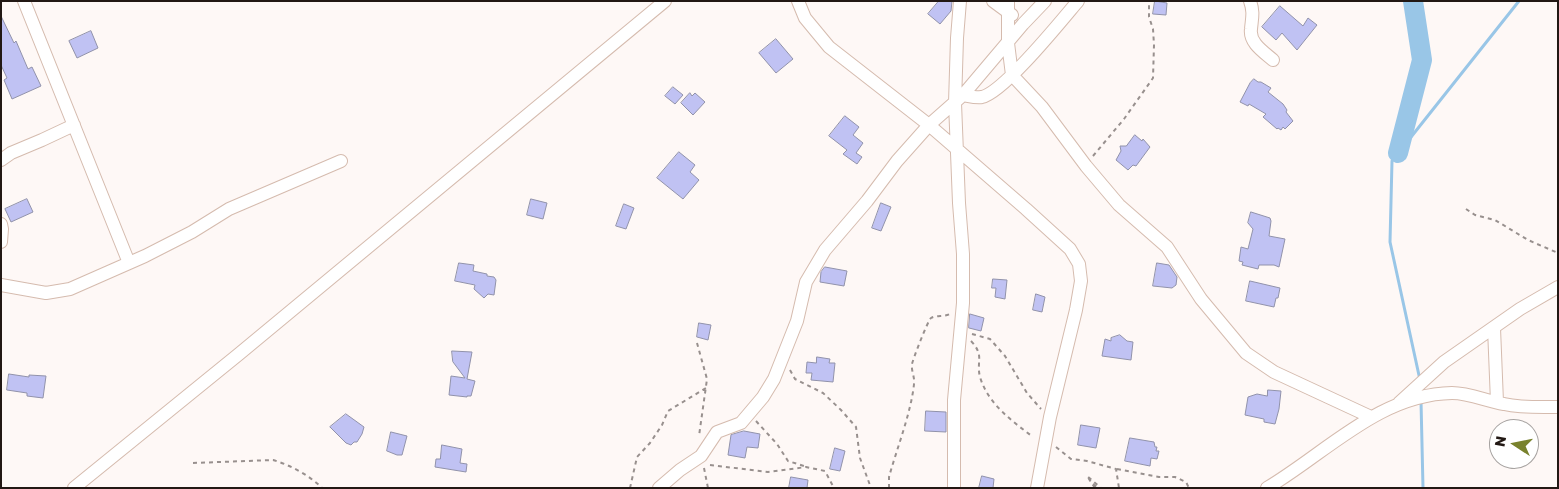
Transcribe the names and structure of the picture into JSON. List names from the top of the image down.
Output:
{
  "north": "left"
}
